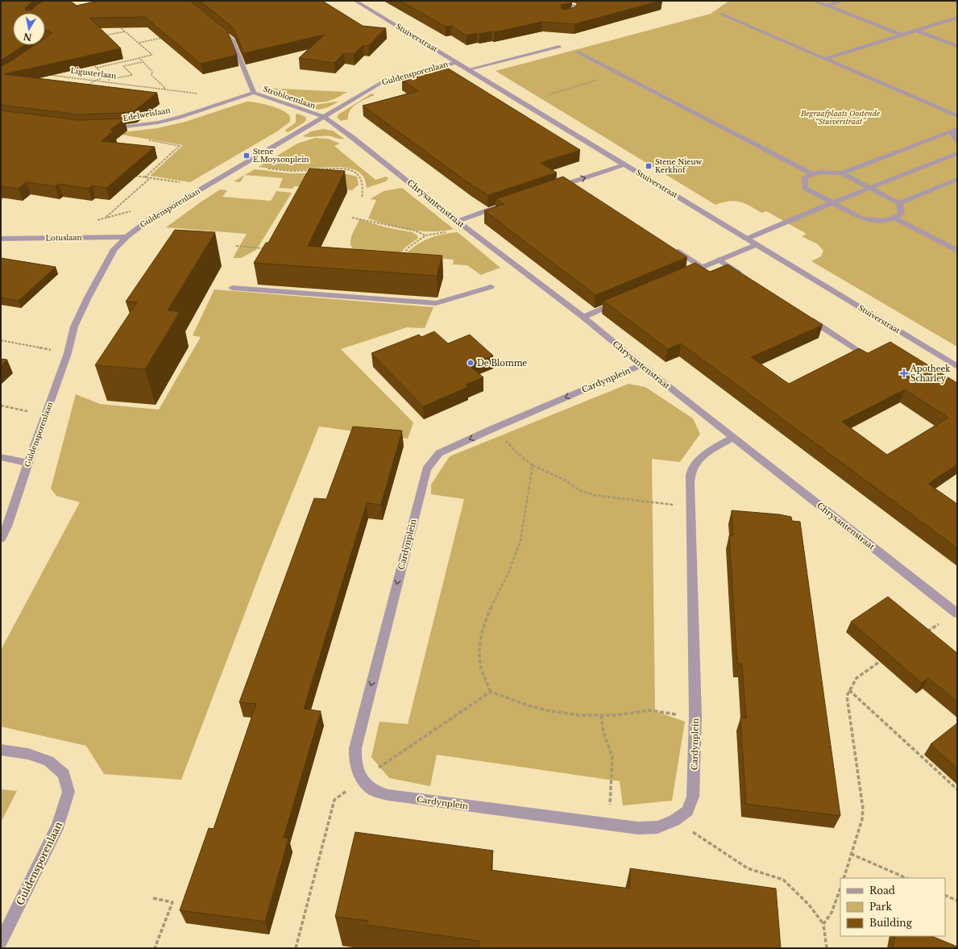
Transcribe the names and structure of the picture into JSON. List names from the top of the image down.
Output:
{
  "streets": {
    "street": [
      "Stuiverstraat",
      "Guldensporenlaan",
      "Strobloemlaan",
      "Edelweislaan",
      "Chrysantenstraat",
      "Lotuslaan",
      "Cardynplein"
    ],
    "path": ["Ligusterlaan"]
  },
  "crossings": [
    ["Stuiverstraat", "Guldensporenlaan"],
    ["Guldensporenlaan", "Strobloemlaan"],
    ["Guldensporenlaan", "Chrysantenstraat"],
    ["Guldensporenlaan", "Lotuslaan"],
    ["Strobloemlaan", "Edelweislaan"],
    ["Strobloemlaan", "Chrysantenstraat"],
    ["Chrysantenstraat", "Cardynplein"]
  ],
  "one_way": ["Cardynplein"],
  "parks": ["Begraafplaats Oostende “Stuiverstraat”"],
  "places": {
    "transit": ["Stene E.Moysonplein", "Stene Nieuw Kerkhof"],
    "other": ["De Blomme"],
    "health": ["Apotheek Scharley"]
  },
  "legend": ["Road", "Park", "Building"],
  "north": "bottom"
}
